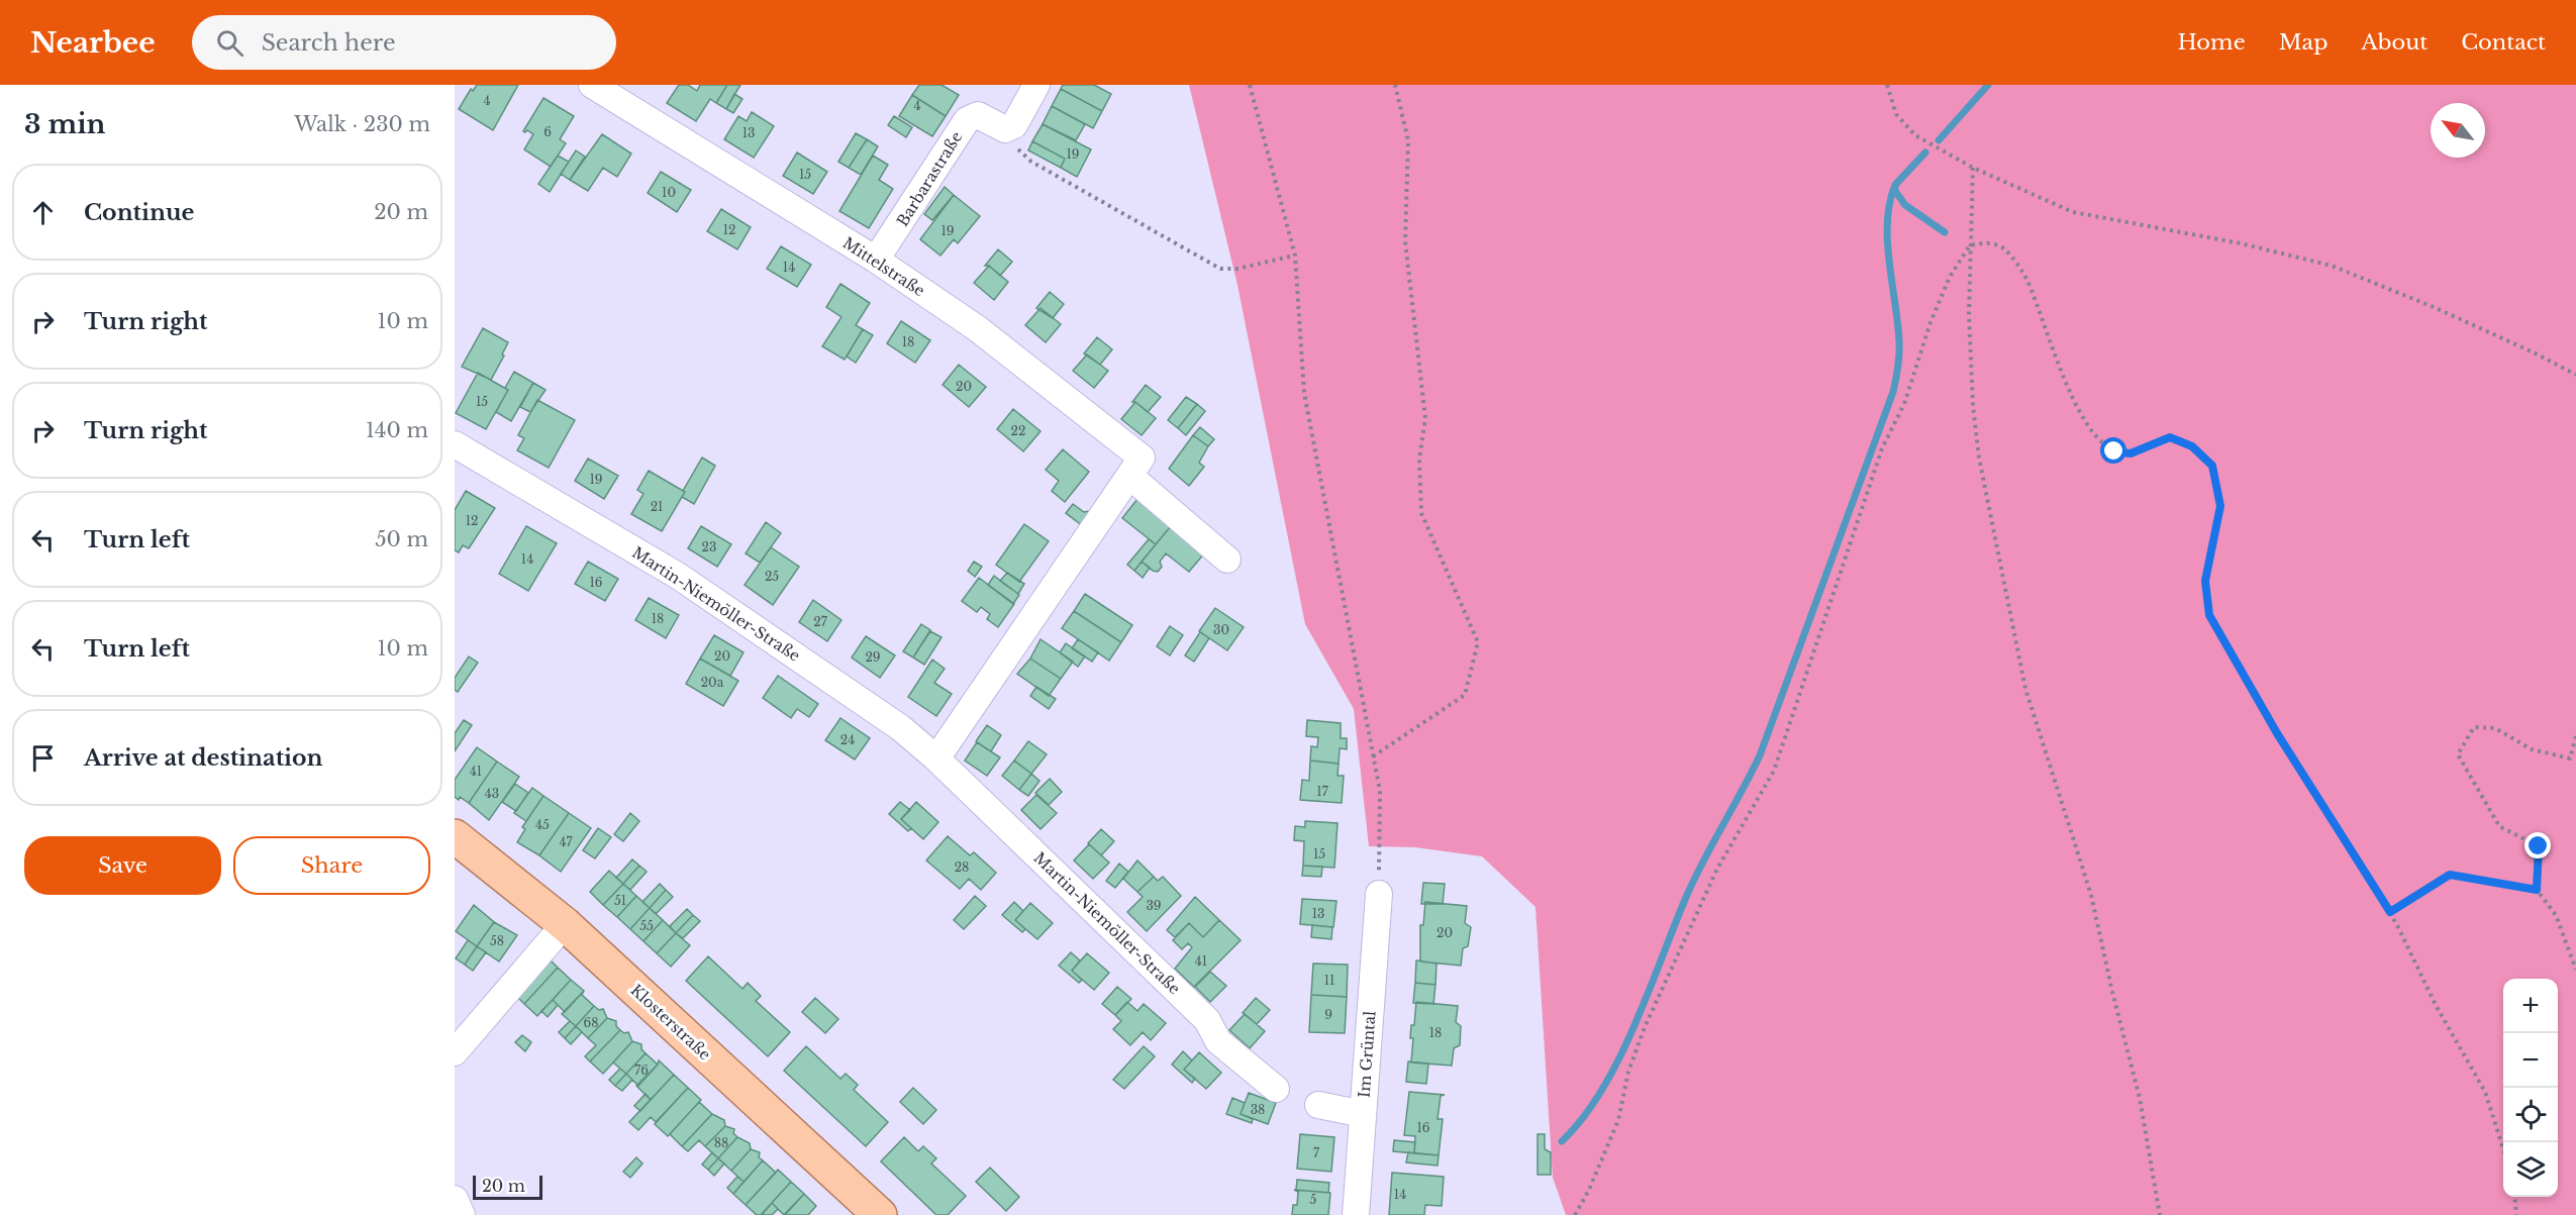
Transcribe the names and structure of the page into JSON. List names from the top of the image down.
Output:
{
  "streets": {
    "main road": ["Klosterstraße"],
    "street": [
      "Barbarastraße",
      "Mittelstraße",
      "Martin-Niemöller-Straße",
      "Im Grüntal"
    ]
  },
  "crossings": [
    ["Barbarastraße", "Mittelstraße"],
    ["Mittelstraße", "Martin-Niemöller-Straße"]
  ],
  "house_numbers": [
    "4",
    "4",
    "6",
    "13",
    "19",
    "15",
    "10",
    "12",
    "19",
    "14",
    "18",
    "20",
    "15",
    "22",
    "19",
    "21",
    "12",
    "23",
    "14",
    "25",
    "16",
    "18",
    "27",
    "30",
    "20",
    "29",
    "20a",
    "24",
    "41",
    "17",
    "43",
    "45",
    "47",
    "15",
    "28",
    "51",
    "39",
    "13",
    "55",
    "20",
    "58",
    "41",
    "11",
    "9",
    "68",
    "18",
    "76",
    "38",
    "16",
    "88",
    "7",
    "14",
    "5"
  ],
  "scale_bar": "20 m",
  "north": "top left",
  "page": {
    "header": "Nearbee",
    "search": "Search here",
    "nav": [
      "Home",
      "Map",
      "About",
      "Contact"
    ],
    "heading": ["3 min", "Walk · 230 m"],
    "list": [
      ["Continue", "20 m"],
      ["Turn right", "10 m"],
      ["Turn right", "140 m"],
      ["Turn left", "50 m"],
      ["Turn left", "10 m"],
      "Arrive at destination"
    ],
    "buttons": ["Save", "Share"],
    "map_buttons": ["+", "−"],
    "scale": "20 m"
  }
}
